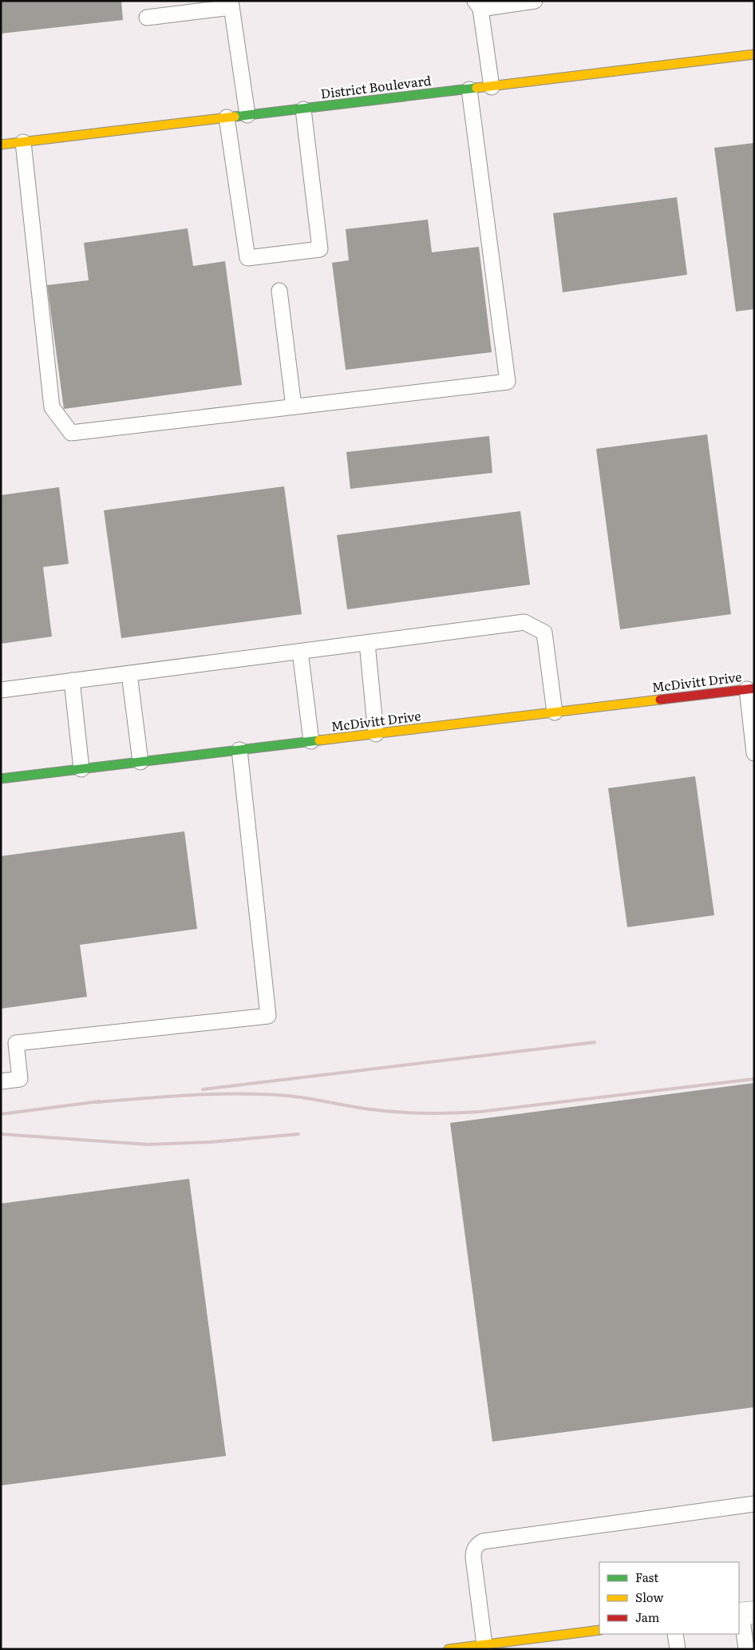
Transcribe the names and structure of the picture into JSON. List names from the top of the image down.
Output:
{
  "streets": {
    "street": ["District Boulevard", "McDivitt Drive"]
  },
  "legend": ["Fast", "Slow", "Jam"]
}
